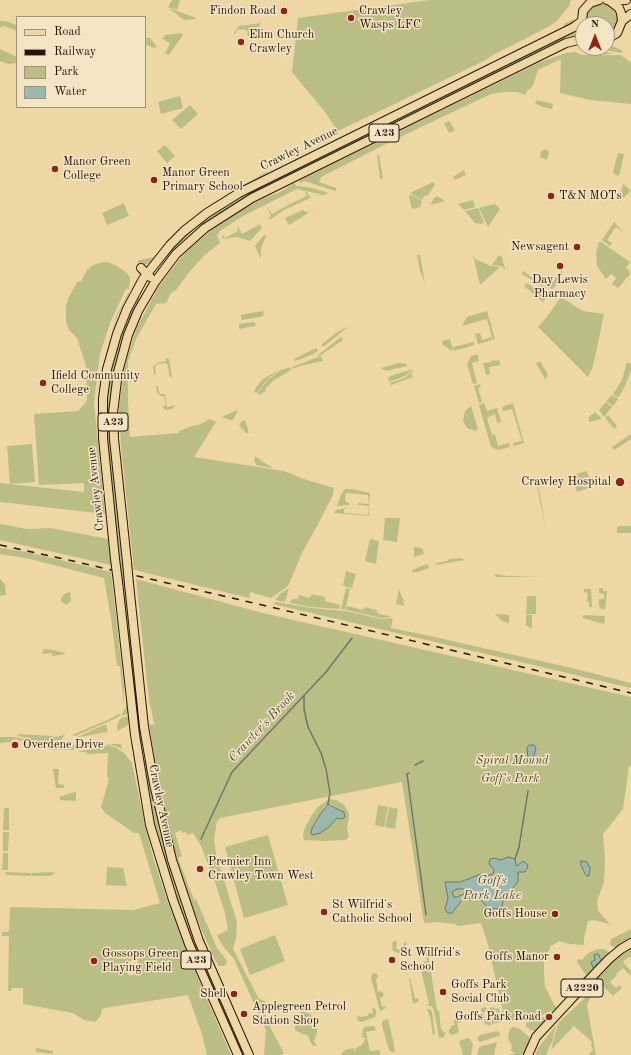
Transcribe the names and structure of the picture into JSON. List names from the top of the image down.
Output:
{
  "streets": {
    "main road": ["A23", "Crawley Avenue", "A2220"]
  },
  "water": ["Crawter's Brook", "Goffs Park Lake"],
  "parks": ["Spiral Mound", "Goff's Park"],
  "places": [
    "Findon Road",
    "Crawley Wasps LFC",
    "Elim Church Crawley",
    "Manor Green College",
    "Manor Green Primary School",
    "T&N MOTs",
    "Newsagent",
    "Day Lewis Pharmacy",
    "Ifield Community College",
    "Crawley Hospital",
    "Overdene Drive",
    "Premier Inn Crawley Town West",
    "St Wilfrid's Catholic School",
    "Goffs House",
    "Goffs Manor",
    "St Wilfrid's School",
    "Gossops Green Playing Field",
    "Goffs Park Social Club",
    "Shell",
    "Applegreen Petrol Station Shop",
    "Goffs Park Road"
  ],
  "legend": [
    "Road",
    "Railway",
    "Park",
    "Water"
  ],
  "north": "top"
}
